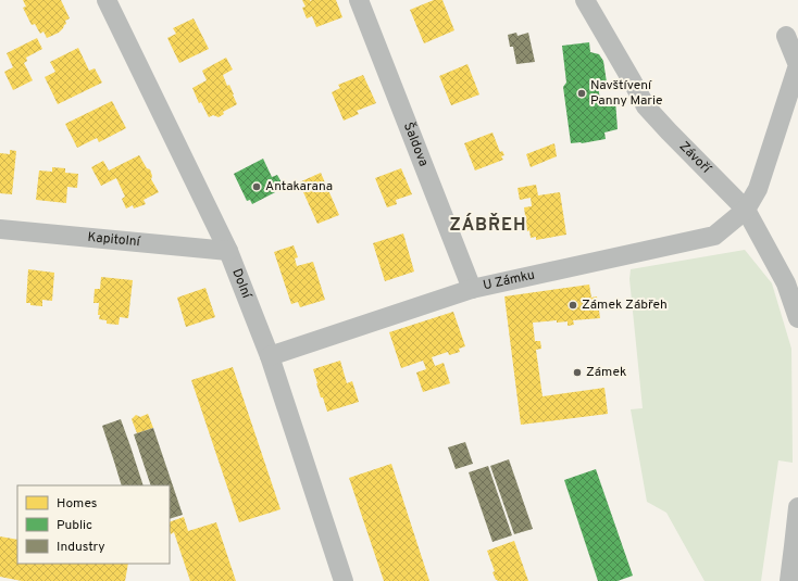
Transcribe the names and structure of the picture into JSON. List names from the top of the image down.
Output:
{
  "streets": {
    "street": [
      "Šaldova",
      "Závoří",
      "Kapitolní",
      "U Zámku",
      "Dolní"
    ]
  },
  "crossings": [
    ["Šaldova", "U Zámku"],
    ["Závoří", "U Zámku"],
    ["Kapitolní", "Dolní"],
    ["U Zámku", "Dolní"]
  ],
  "districts": ["ZÁBŘEH"],
  "places": [
    "Navštívení Panny Marie",
    "Antakarana",
    "Zámek Zábřeh",
    "Zámek"
  ],
  "legend": ["Homes", "Public", "Industry"]
}
